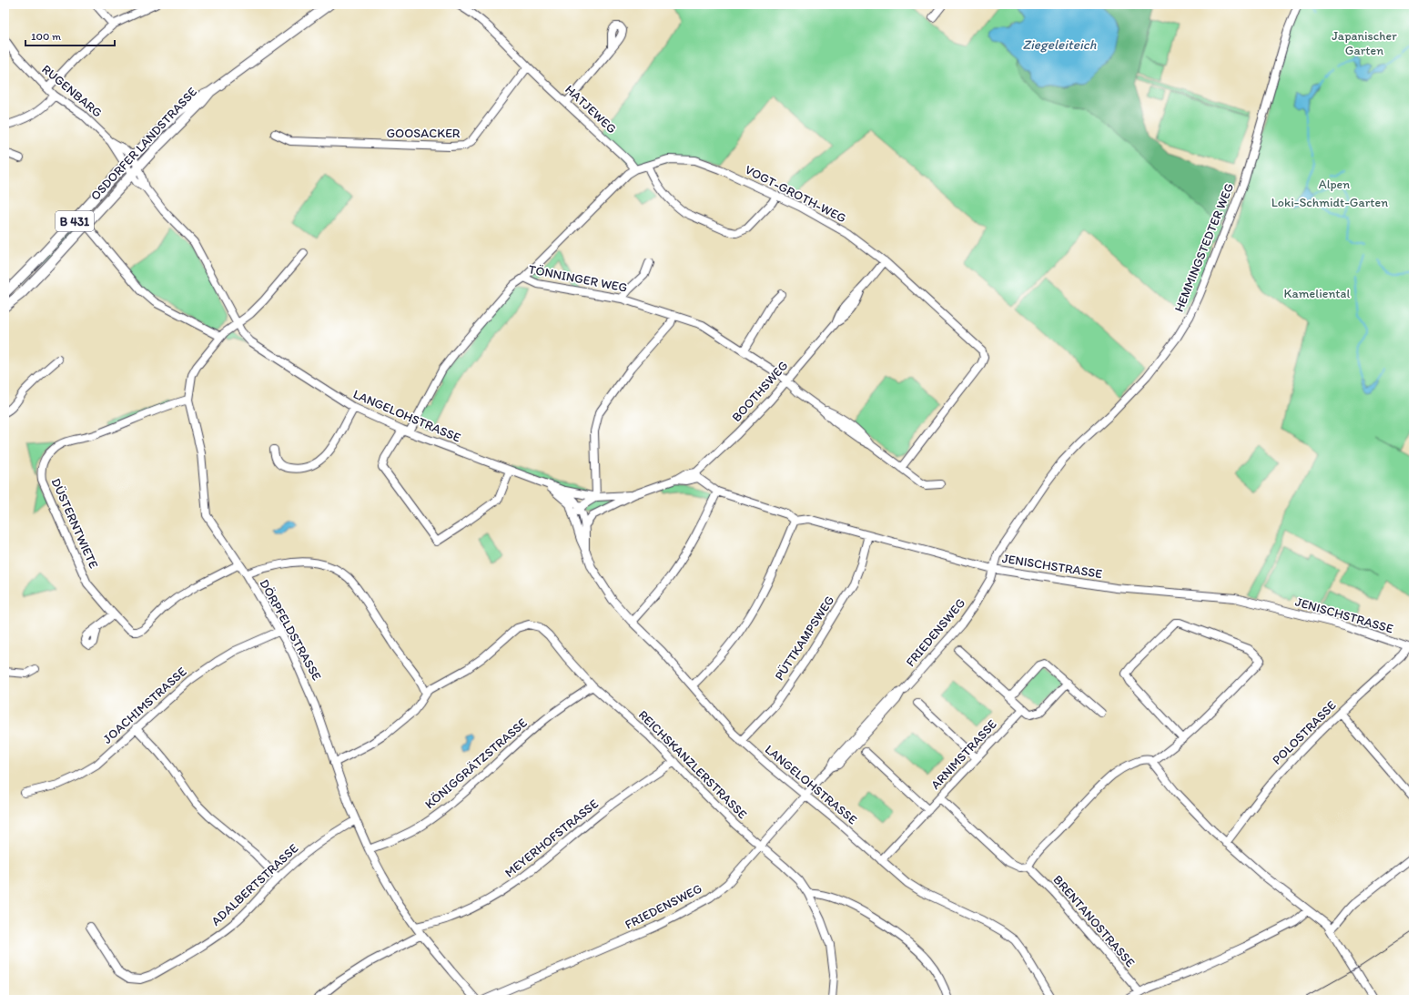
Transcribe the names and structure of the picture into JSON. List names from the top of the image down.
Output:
{
  "streets": {
    "main road": ["OSDORFER LANDSTRASSE", "B 431"],
    "street": [
      "RUGENBARG",
      "HATJEWEG",
      "GOOSACKER",
      "VOGT-GROTH-WEG",
      "HEMMINGSTEDTER WEG",
      "TÖNNINGER WEG",
      "BOOTHSWEG",
      "LANGELOHSTRASSE",
      "DÜSTERNTWIETE",
      "JENISCHSTRASSE",
      "DÖRPFELDSTRASSE",
      "FRIEDENSWEG",
      "PÜTTKAMPSWEG",
      "JOACHIMSTRASSE",
      "POLOSTRASSE",
      "ARNIMSTRASSE",
      "KÖNIGGRÄTZSTRASSE",
      "REICHSKANZLERSTRASSE",
      "MEYERHOFSTRASSE",
      "ADALBERTSTRASSE",
      "BRENTANOSTRASSE"
    ]
  },
  "crossings": [
    ["RUGENBARG", "OSDORFER LANDSTRASSE"],
    ["RUGENBARG", "LANGELOHSTRASSE"],
    ["HATJEWEG", "GOOSACKER"],
    ["HATJEWEG", "VOGT-GROTH-WEG"],
    ["OSDORFER LANDSTRASSE", "LANGELOHSTRASSE"],
    ["VOGT-GROTH-WEG", "TÖNNINGER WEG"],
    ["VOGT-GROTH-WEG", "BOOTHSWEG"],
    ["HEMMINGSTEDTER WEG", "JENISCHSTRASSE"],
    ["HEMMINGSTEDTER WEG", "FRIEDENSWEG"],
    ["TÖNNINGER WEG", "BOOTHSWEG"],
    ["TÖNNINGER WEG", "LANGELOHSTRASSE"],
    ["LANGELOHSTRASSE", "DÖRPFELDSTRASSE"],
    ["LANGELOHSTRASSE", "FRIEDENSWEG"],
    ["LANGELOHSTRASSE", "PÜTTKAMPSWEG"],
    ["LANGELOHSTRASSE", "ARNIMSTRASSE"],
    ["DÜSTERNTWIETE", "DÖRPFELDSTRASSE"],
    ["JENISCHSTRASSE", "FRIEDENSWEG"],
    ["JENISCHSTRASSE", "PÜTTKAMPSWEG"],
    ["JENISCHSTRASSE", "POLOSTRASSE"],
    ["DÖRPFELDSTRASSE", "JOACHIMSTRASSE"],
    ["DÖRPFELDSTRASSE", "KÖNIGGRÄTZSTRASSE"],
    ["DÖRPFELDSTRASSE", "REICHSKANZLERSTRASSE"],
    ["DÖRPFELDSTRASSE", "MEYERHOFSTRASSE"],
    ["DÖRPFELDSTRASSE", "ADALBERTSTRASSE"],
    ["FRIEDENSWEG", "REICHSKANZLERSTRASSE"],
    ["KÖNIGGRÄTZSTRASSE", "REICHSKANZLERSTRASSE"],
    ["REICHSKANZLERSTRASSE", "MEYERHOFSTRASSE"]
  ],
  "water": ["Ziegeleiteich"],
  "parks": [
    "Japanischer Garten",
    "Alpen",
    "Loki-Schmidt-Garten",
    "Kameliental"
  ],
  "scale_bar": "100 m"
}
